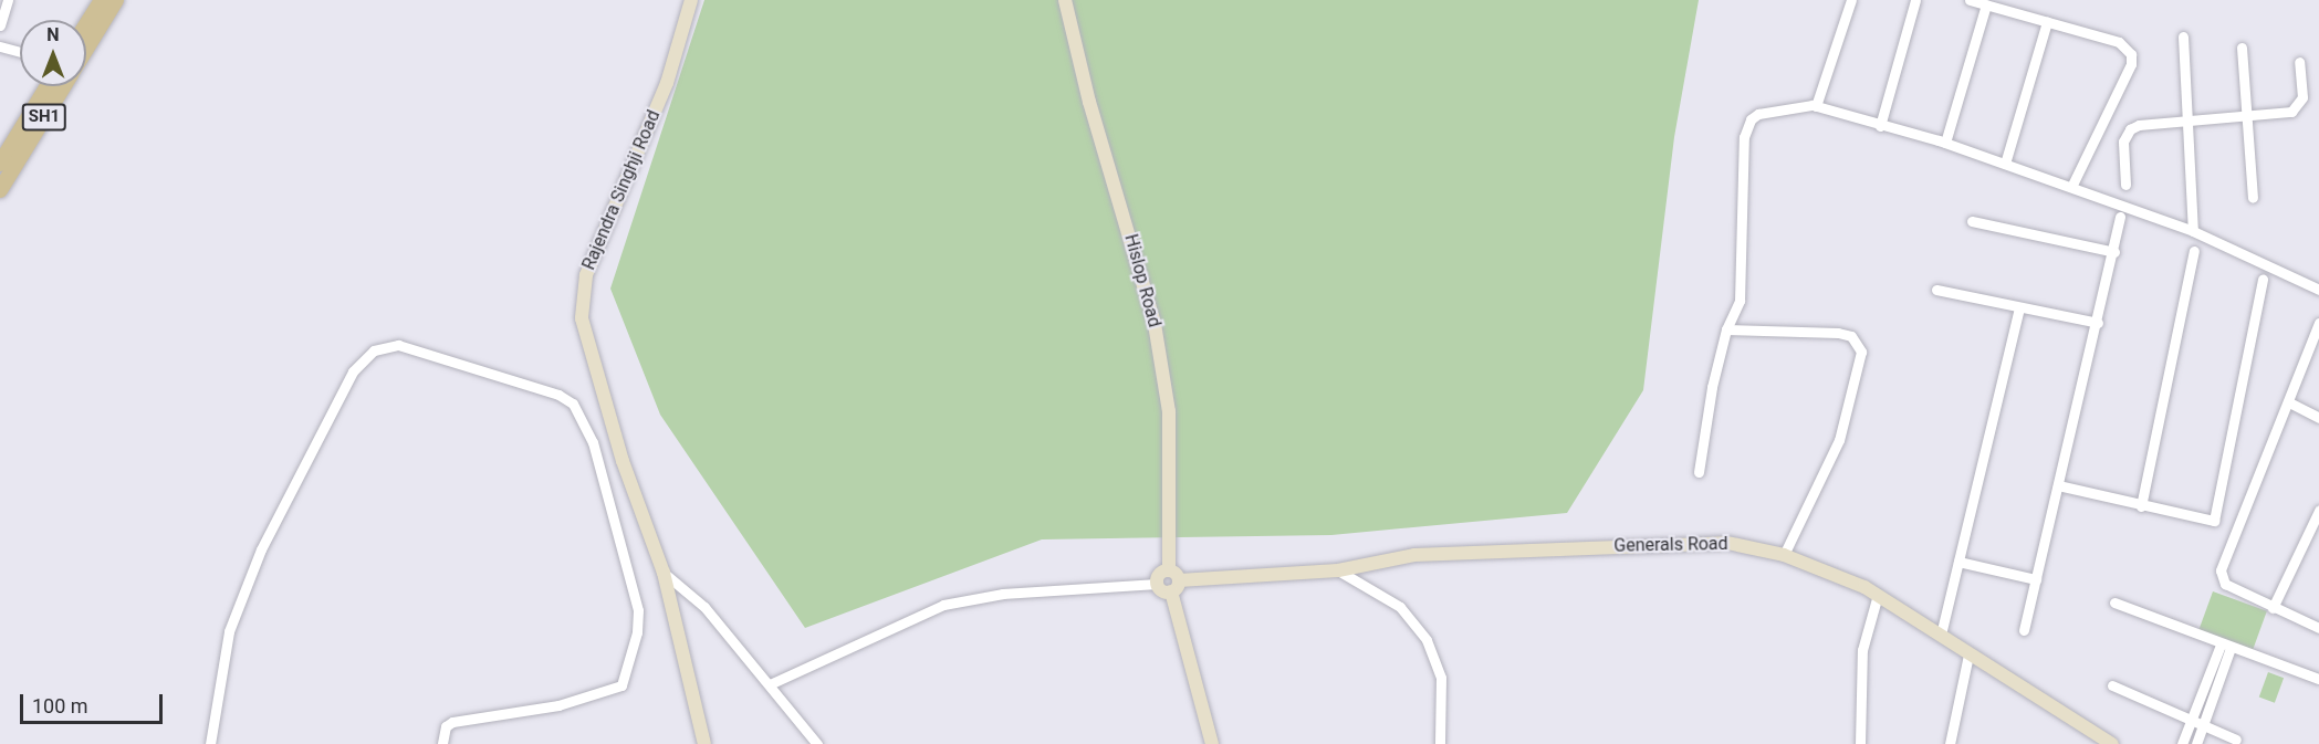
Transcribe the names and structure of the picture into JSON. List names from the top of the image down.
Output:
{
  "streets": {
    "main road": ["SH1"],
    "street": ["Rajendra Singhji Road", "Hislop Road", "Generals Road"]
  },
  "crossings": [
    ["Hislop Road", "Generals Road"]
  ],
  "scale_bar": "100 m",
  "north": "top"
}
